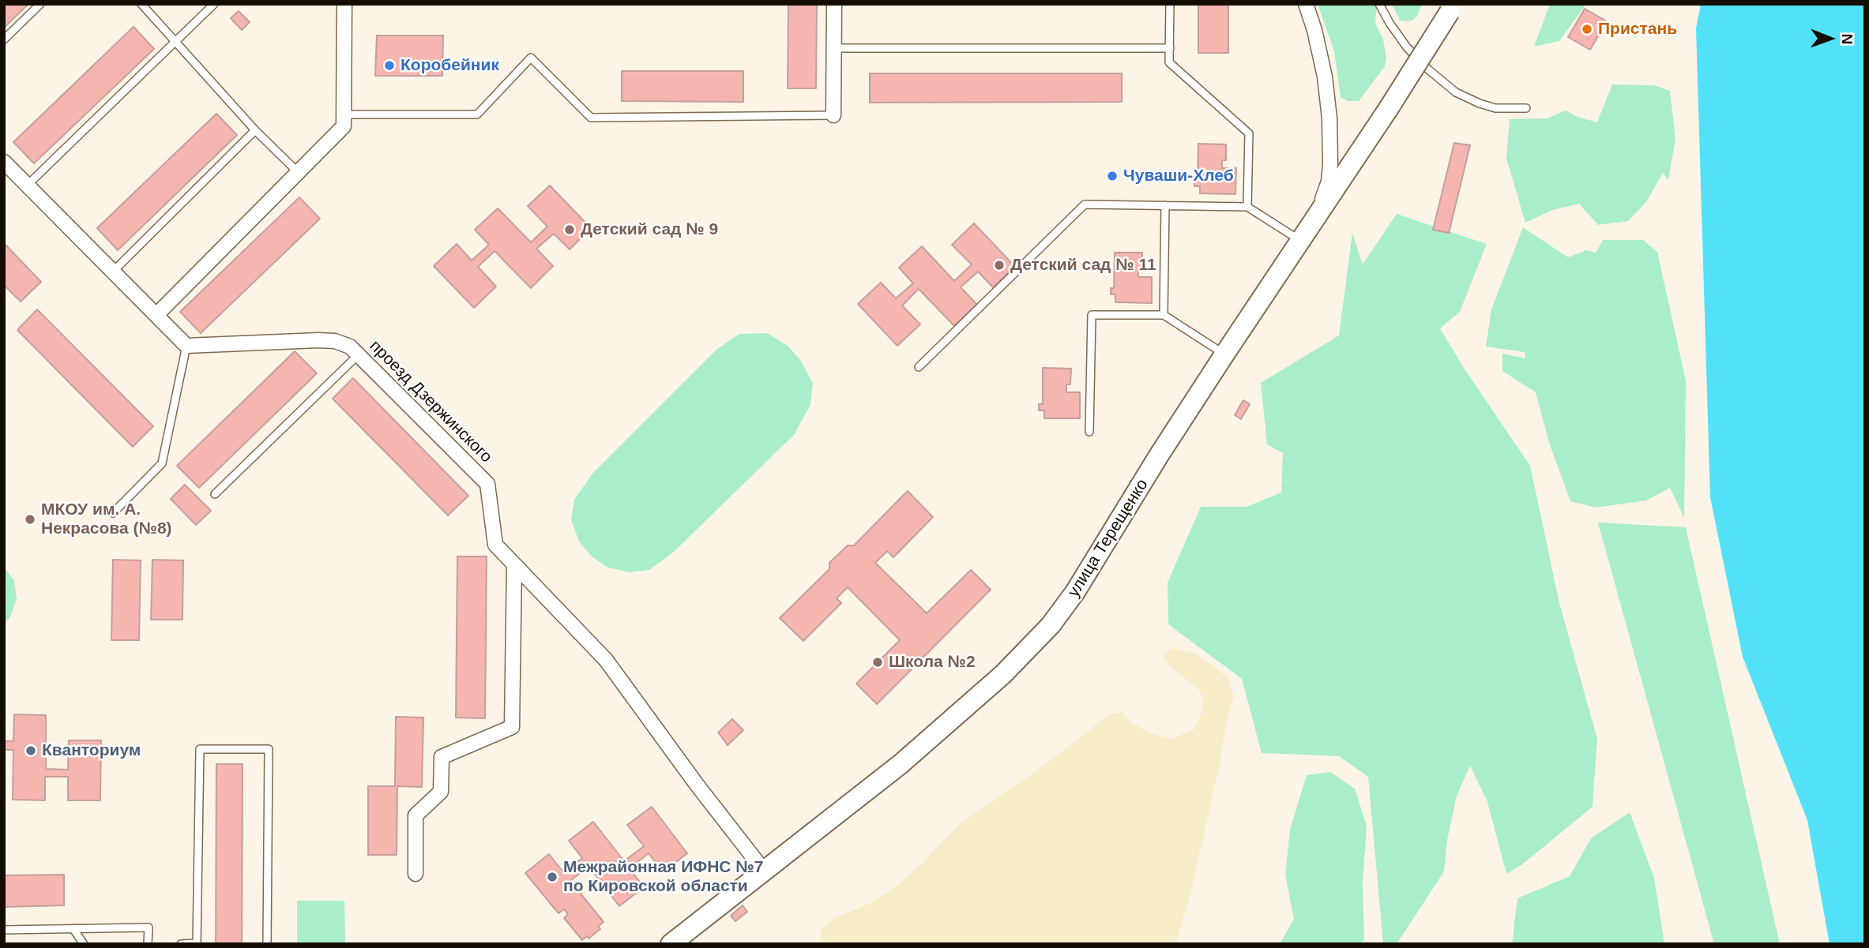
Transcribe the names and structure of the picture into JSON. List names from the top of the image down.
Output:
{
  "streets": {
    "street": ["проезд Дзержинского", "улица Терещенко"]
  },
  "crossings": [
    ["проезд Дзержинского", "улица Терещенко"]
  ],
  "places": [
    "Пристань",
    "Коробейник",
    "Чуваши-Хлеб",
    "Детский сад № 9",
    "Детский сад № 11",
    "МКОУ им. А. Некрасова (№8)",
    "Школа №2",
    "Кванториум",
    "Межрайонная ИФНС №7 по Кировской области"
  ],
  "north": "right"
}
